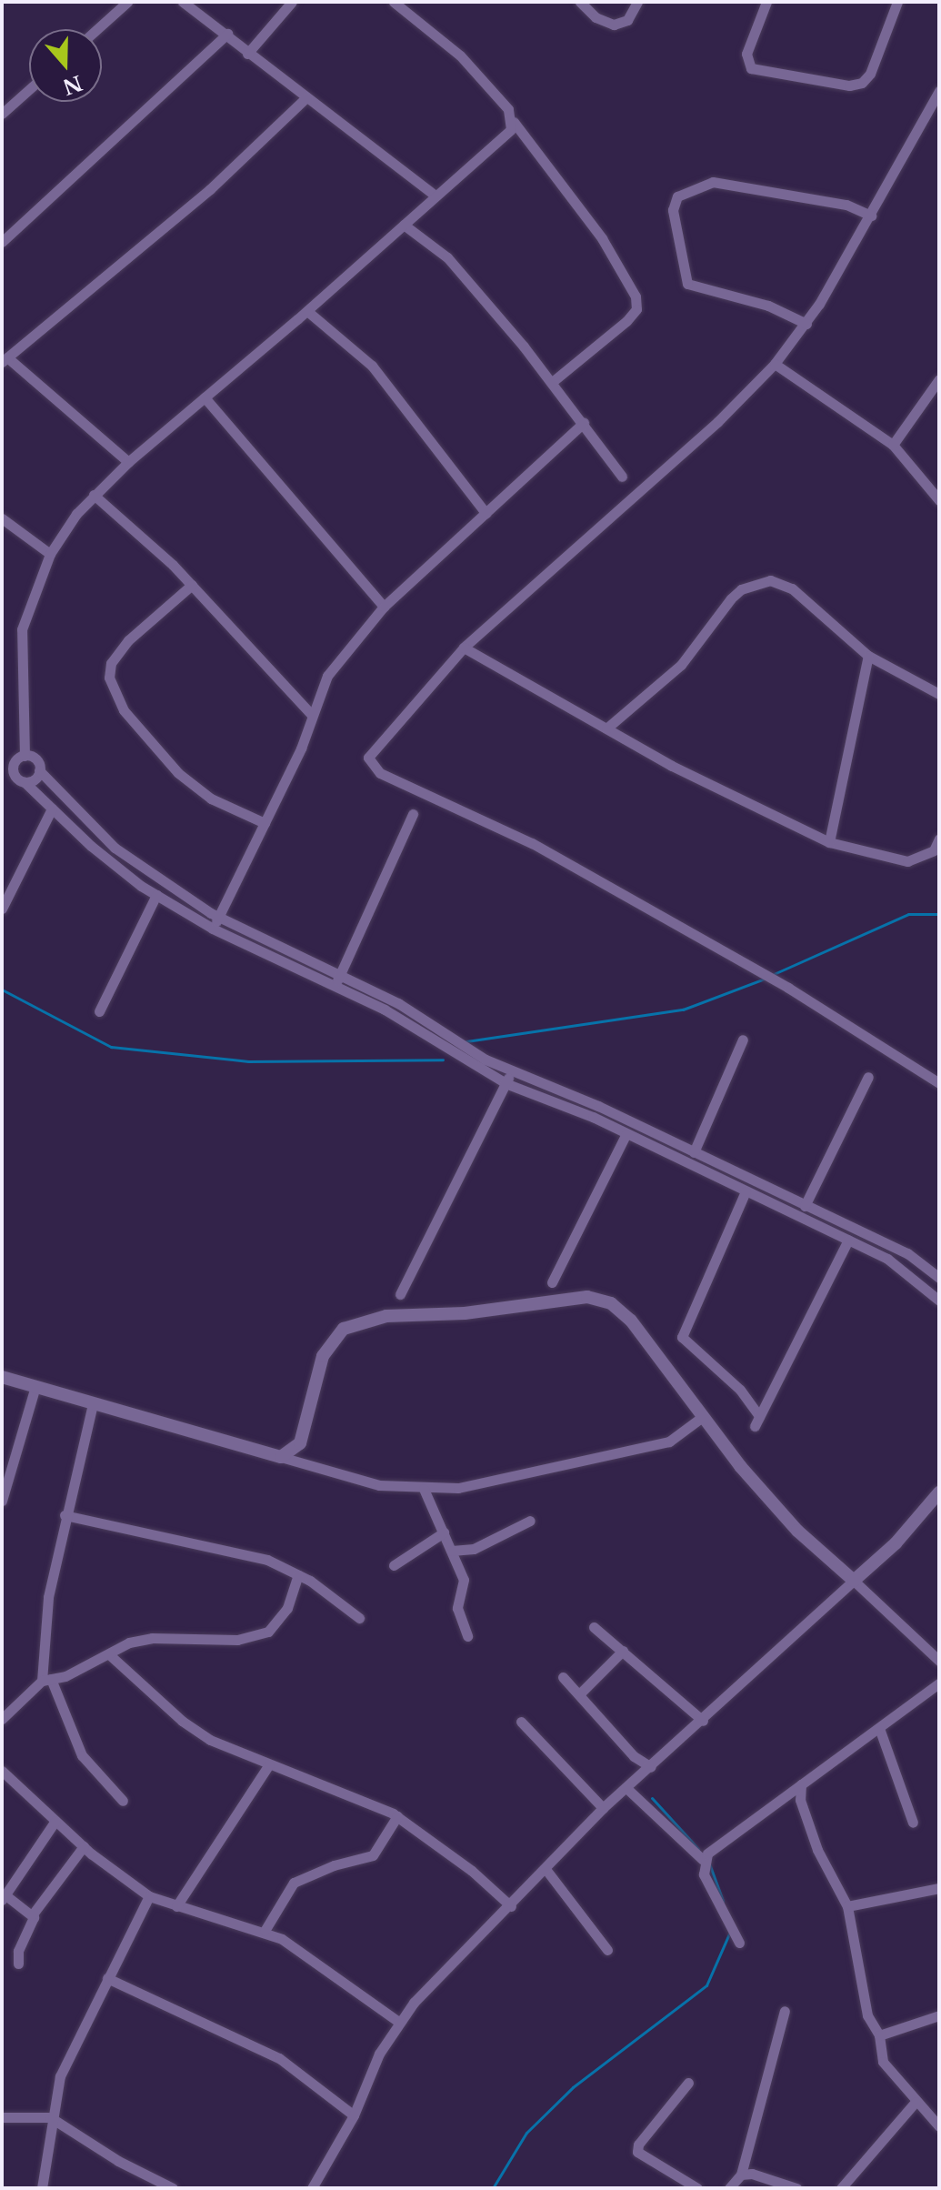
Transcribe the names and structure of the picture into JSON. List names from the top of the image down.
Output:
{
  "north": "bottom"
}
